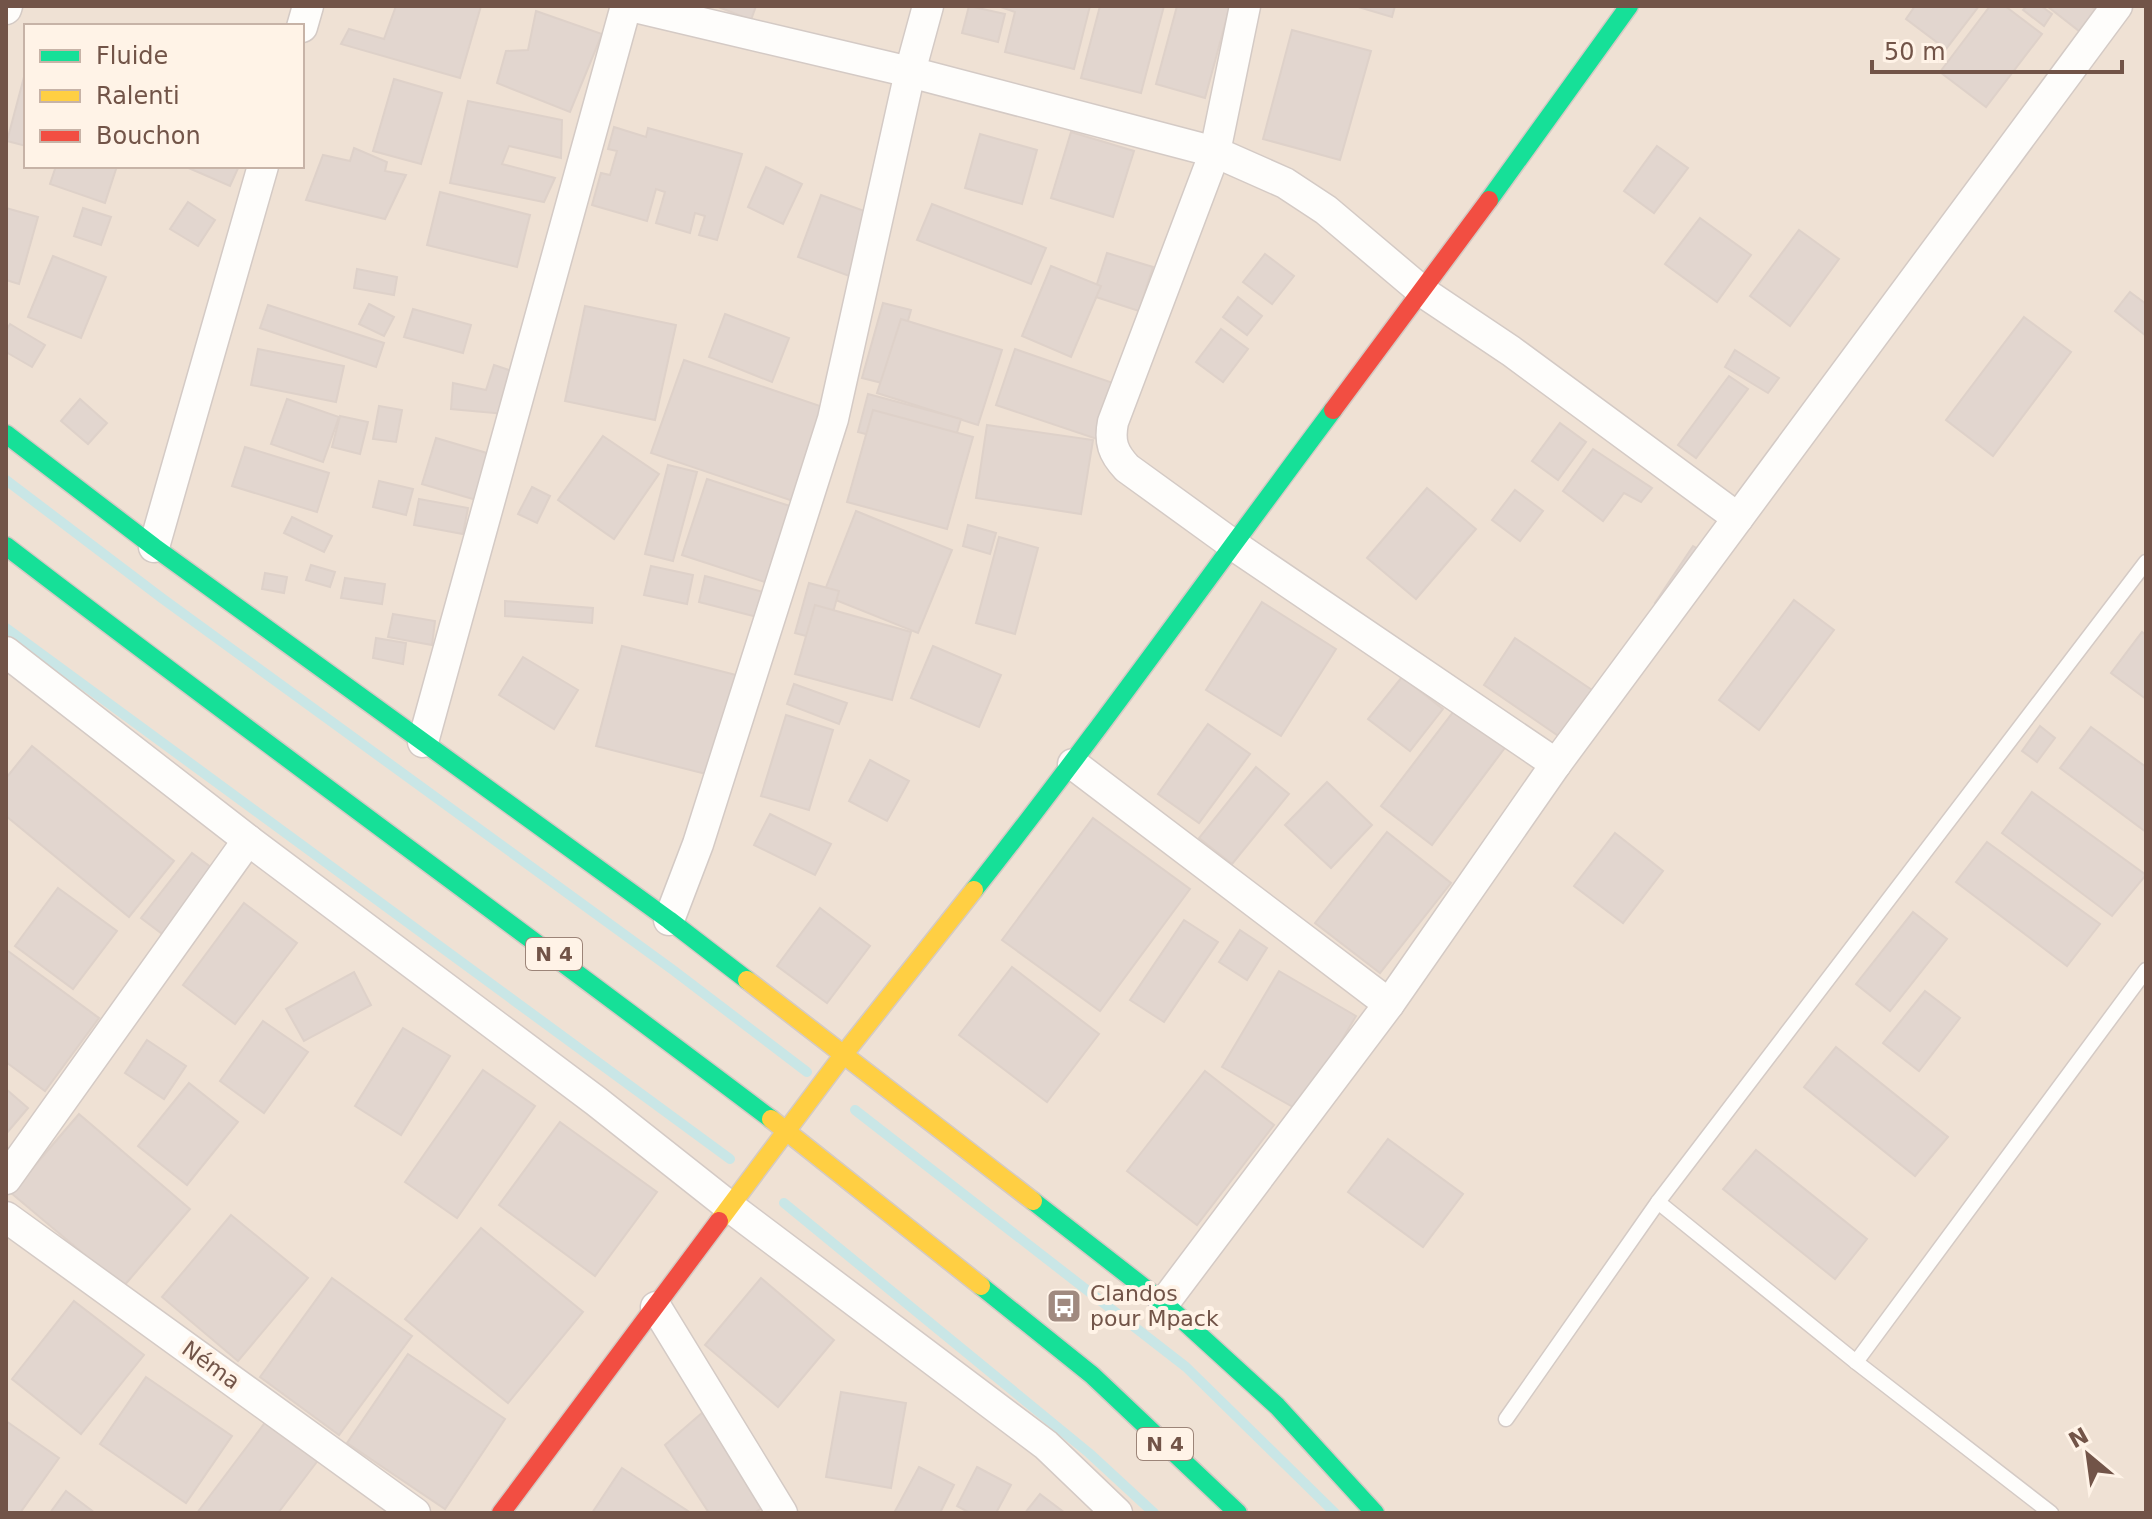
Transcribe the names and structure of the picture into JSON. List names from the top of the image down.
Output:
{
  "streets": {
    "main road": ["N 4"],
    "street": ["Néma"]
  },
  "places": {
    "bus stop": ["Clandos pour Mpack"]
  },
  "legend": ["Fluide", "Ralenti", "Bouchon"],
  "scale_bar": "50 m",
  "north": "top left"
}
